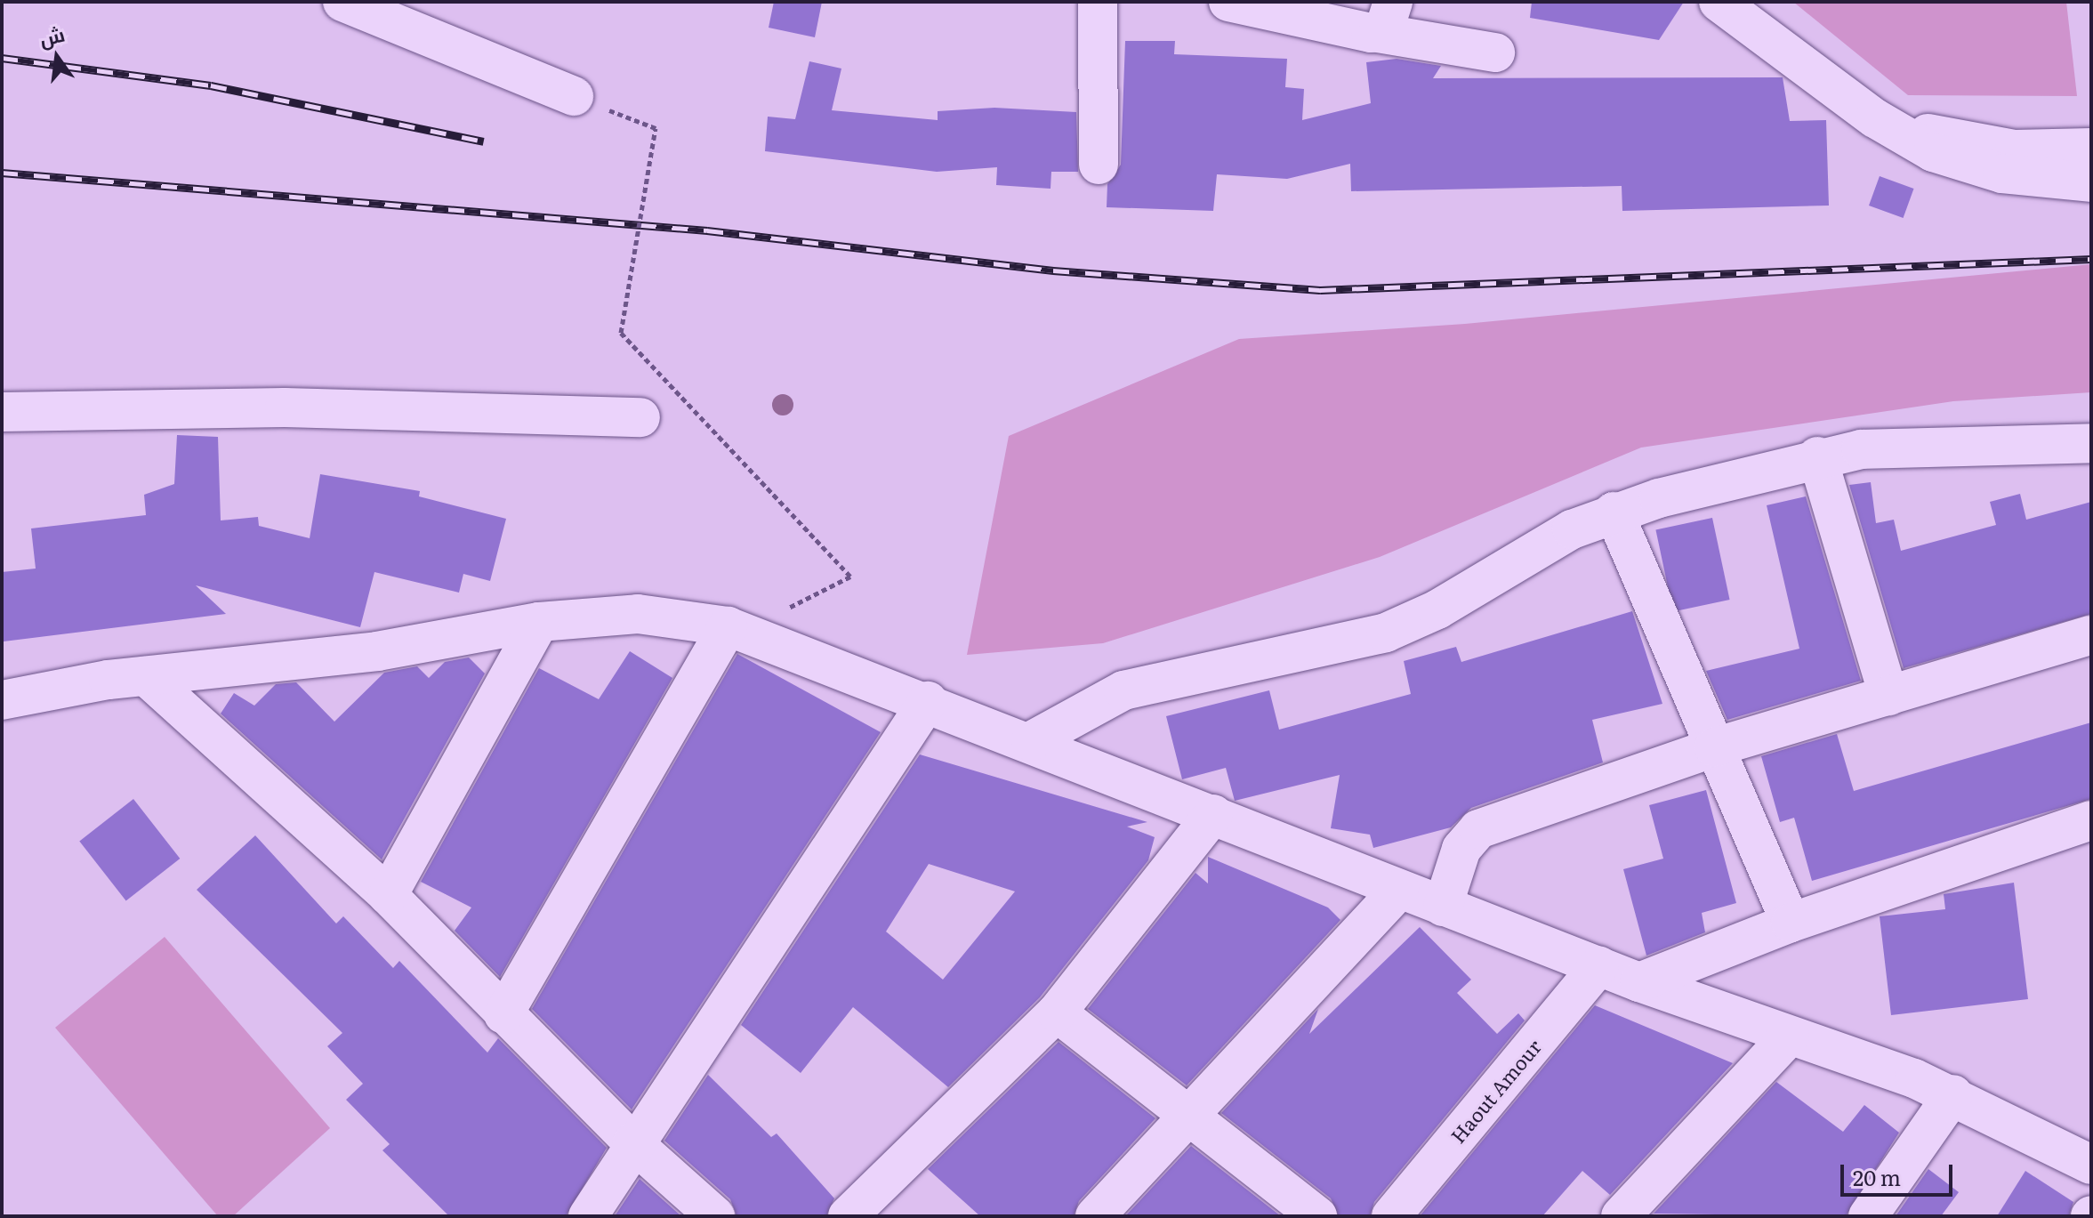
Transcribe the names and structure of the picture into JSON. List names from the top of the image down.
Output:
{
  "streets": {
    "street": ["Haout Amour"]
  },
  "scale_bar": "20 m",
  "north": "top"
}
